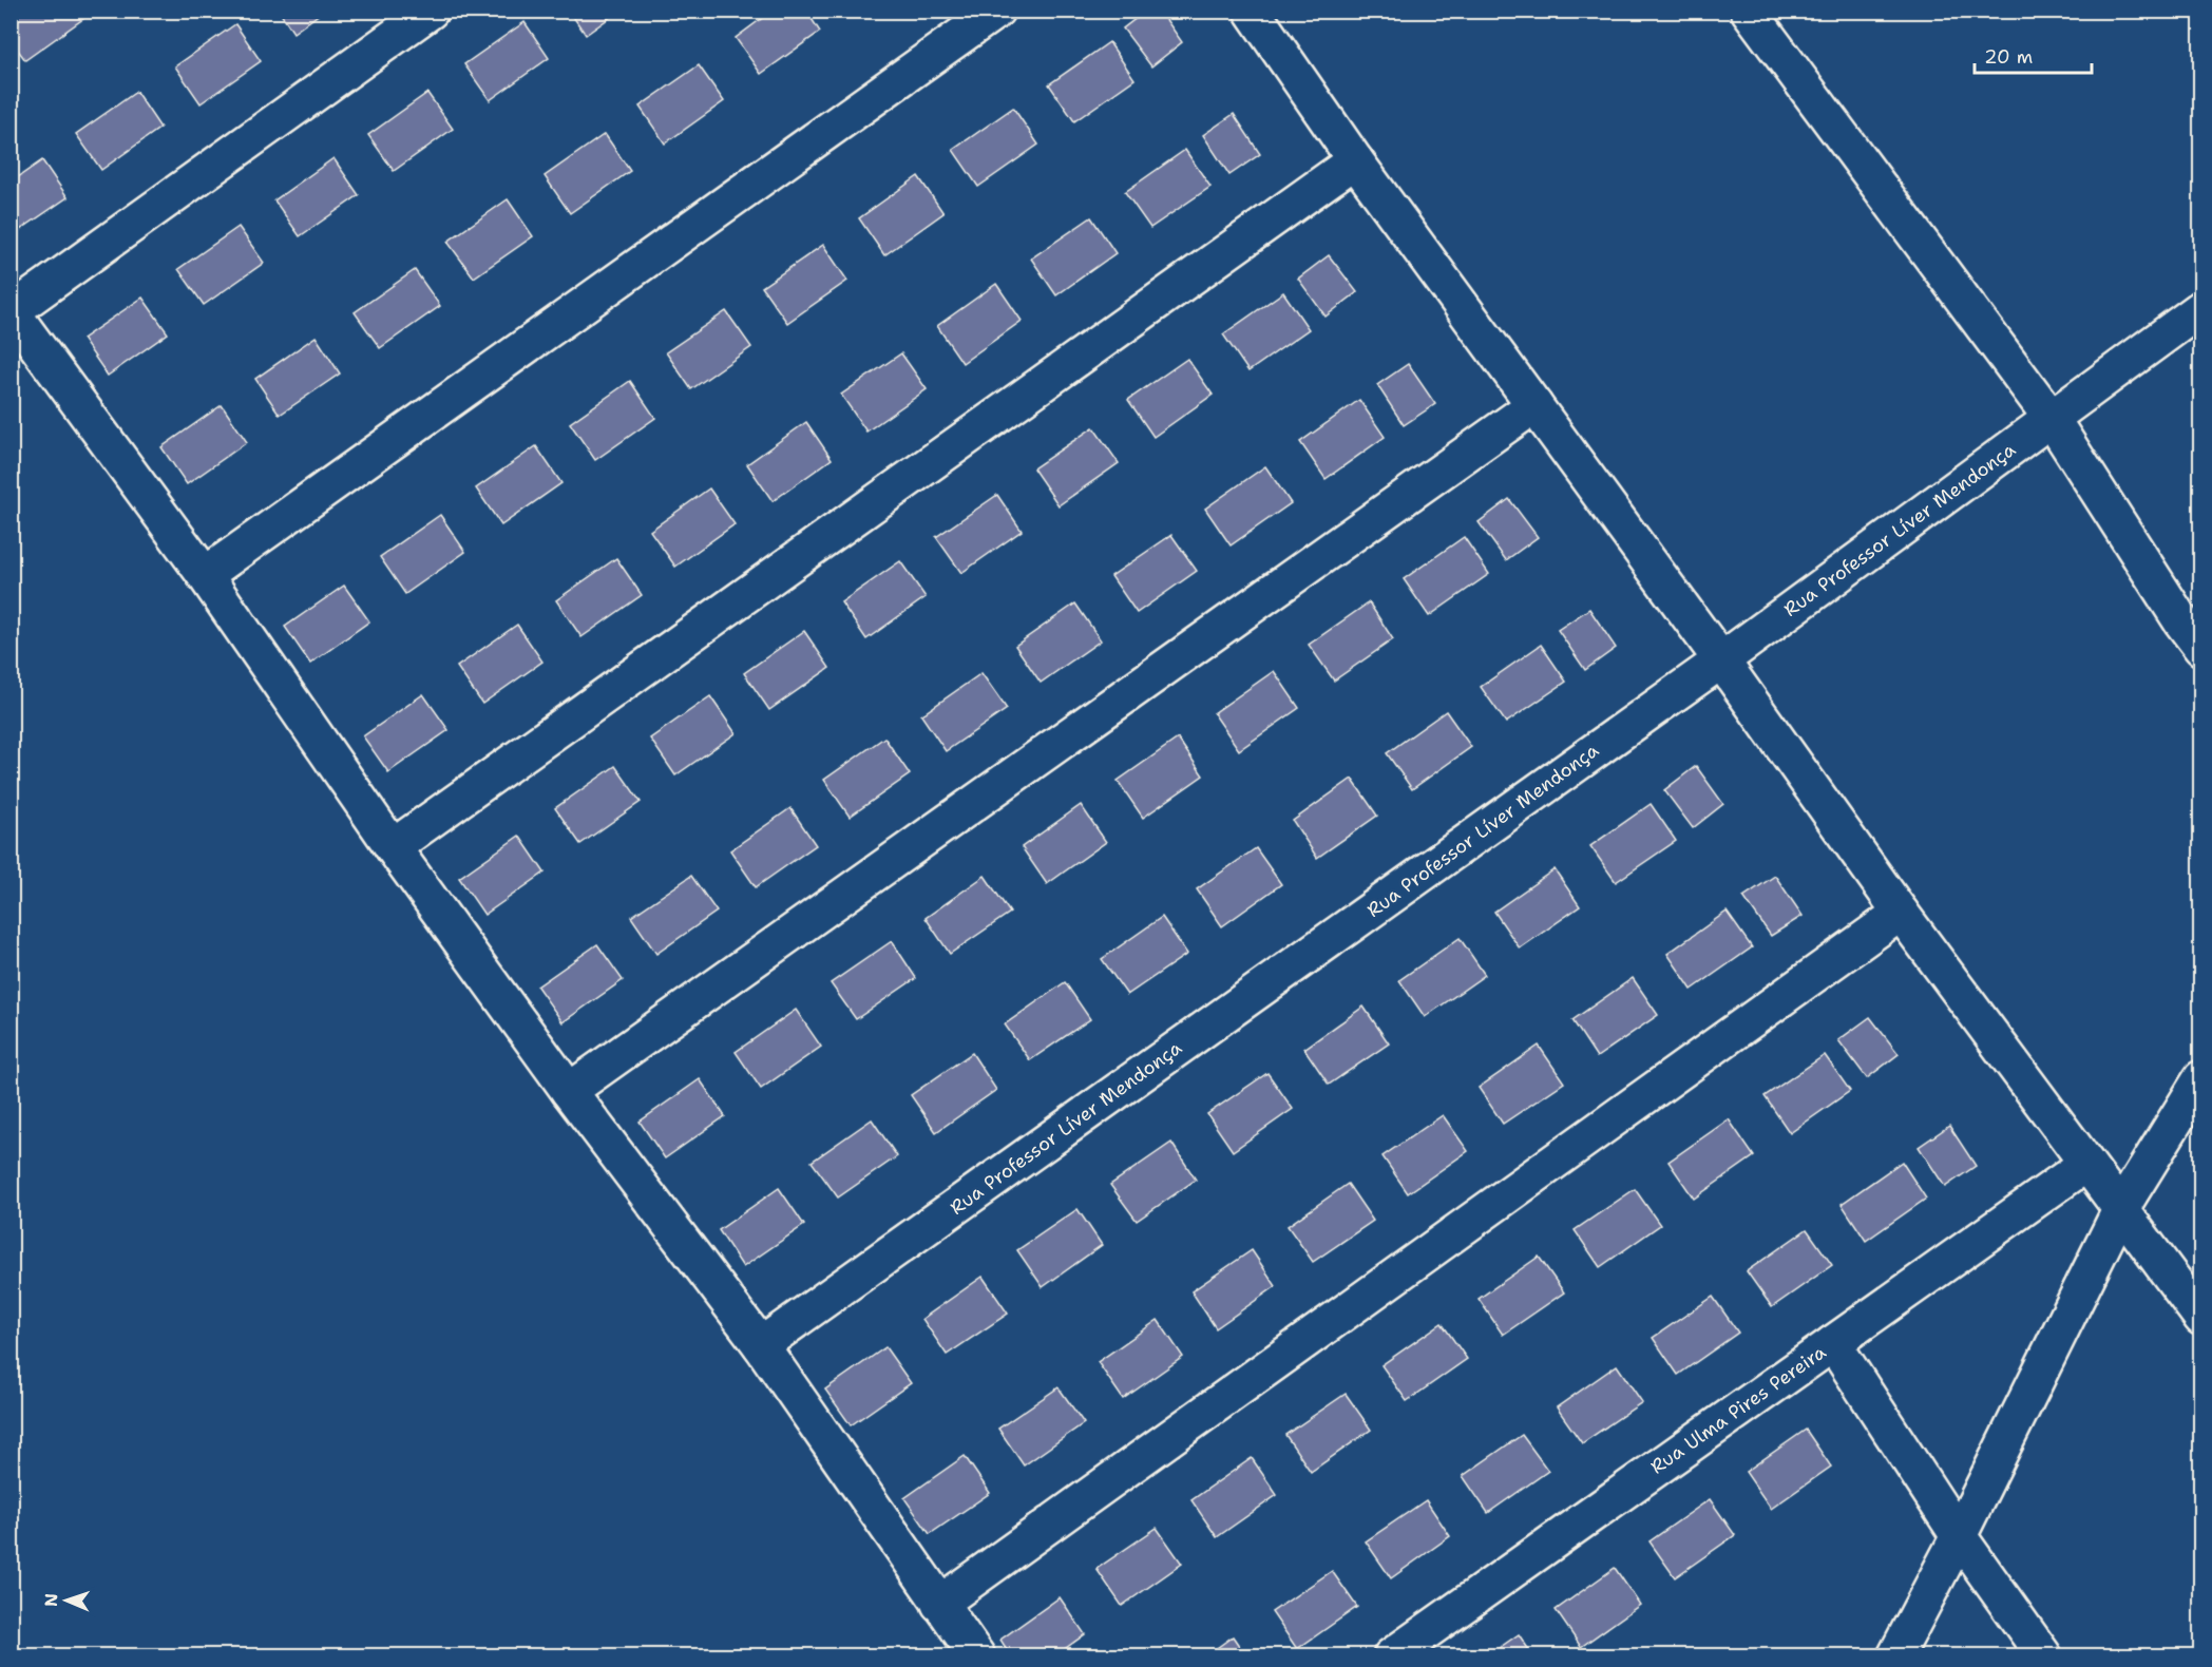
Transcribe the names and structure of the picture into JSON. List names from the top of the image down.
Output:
{
  "streets": {
    "street": ["Rua Professor Líver Mendonça", "Rua Ulma Pires Pereira"]
  },
  "scale_bar": "20 m",
  "north": "left"
}
